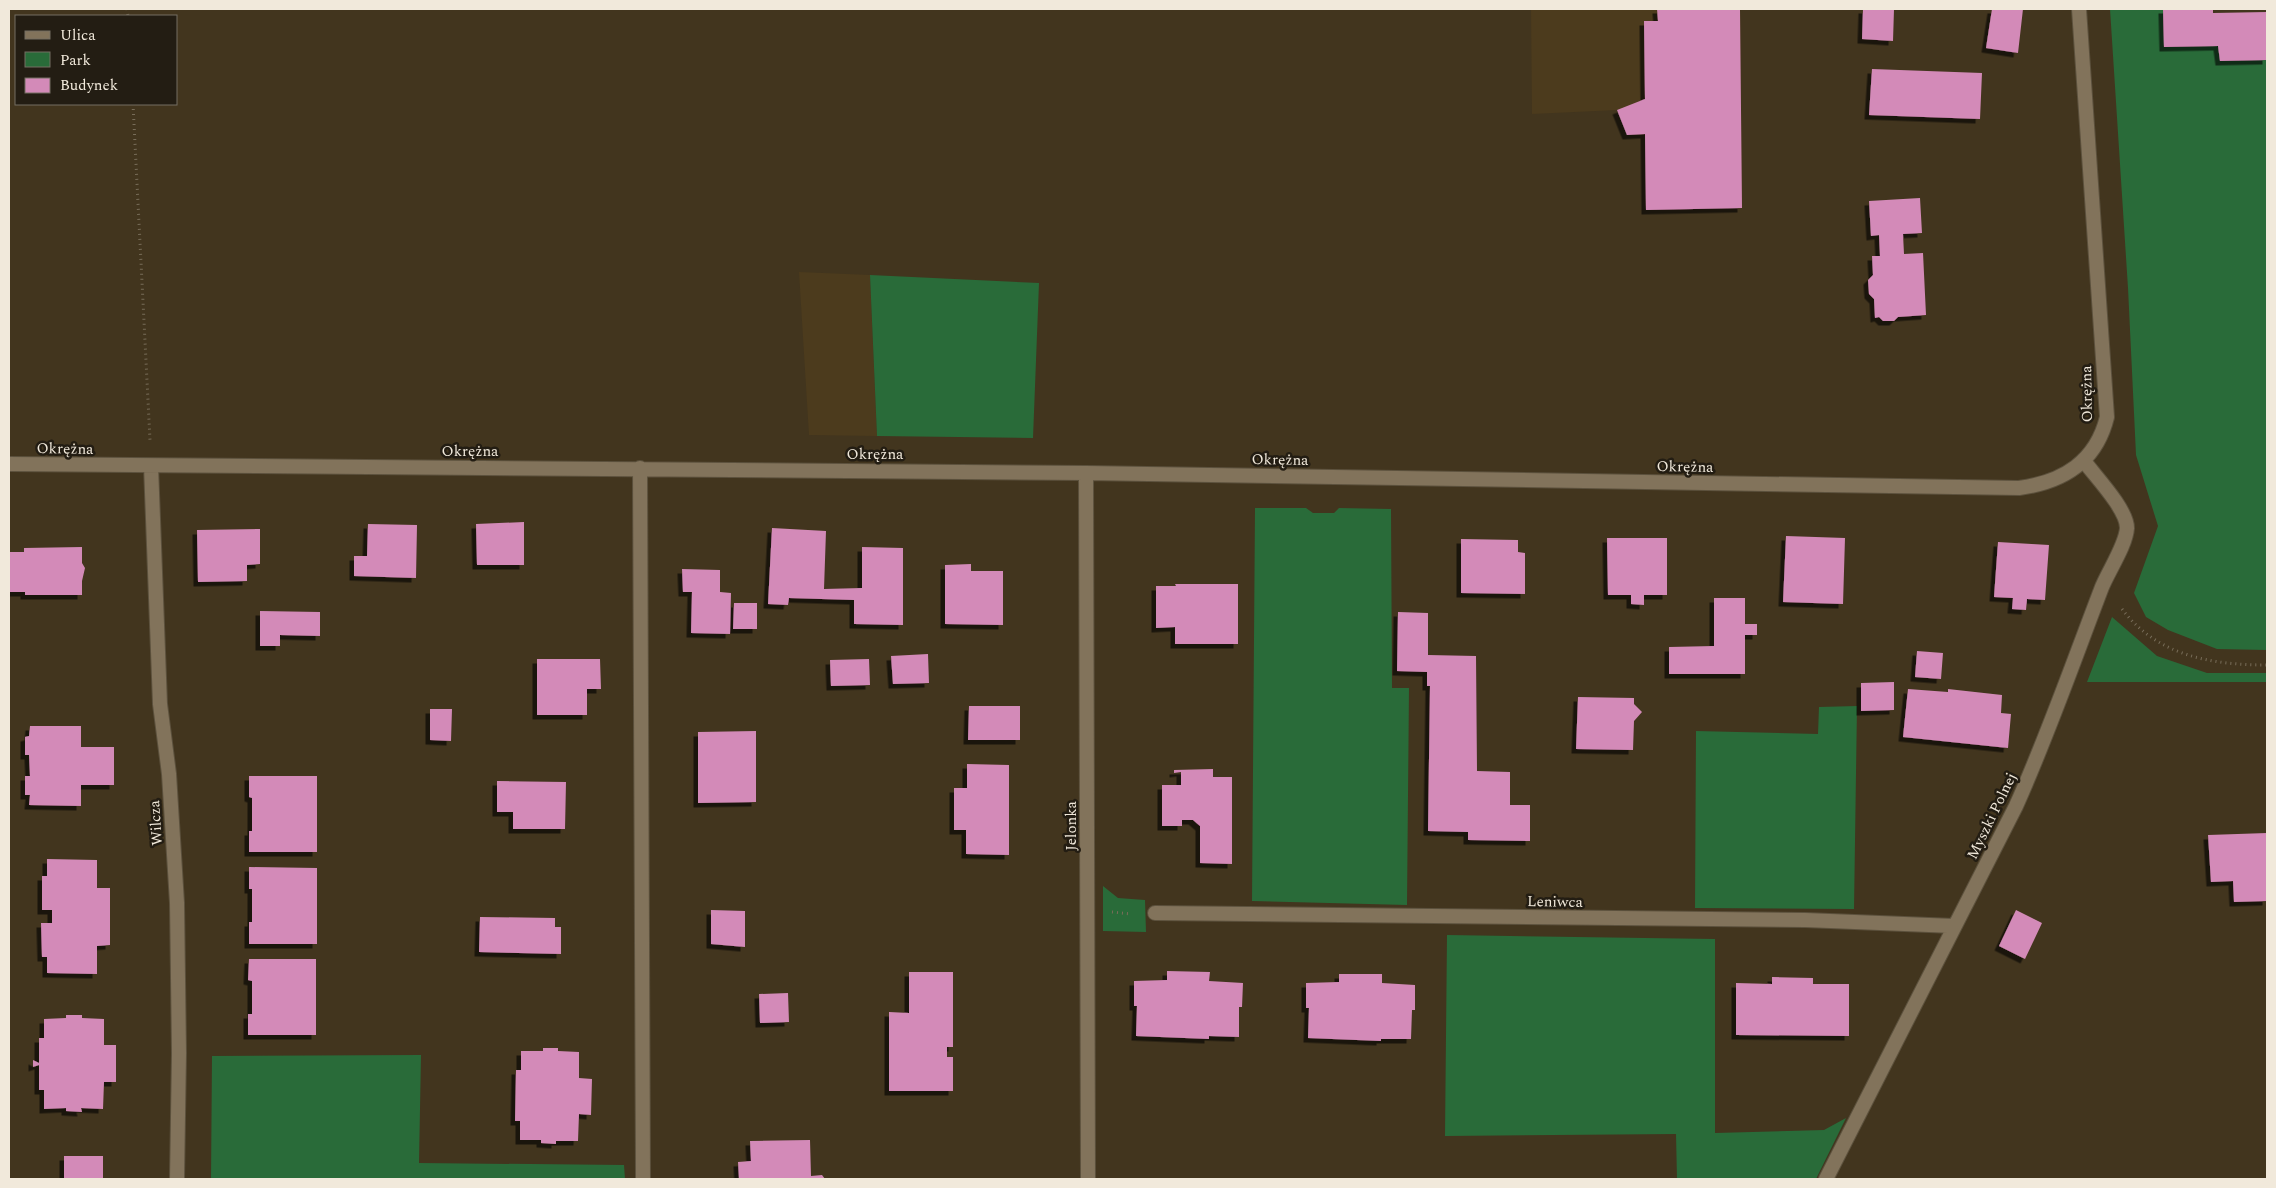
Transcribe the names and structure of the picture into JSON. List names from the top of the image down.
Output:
{
  "streets": {
    "street": [
      "Okrężna",
      "Myszki Polnej",
      "Wilcza",
      "Jelonka",
      "Leniwca"
    ]
  },
  "crossings": [
    ["Okrężna", "Myszki Polnej"],
    ["Okrężna", "Wilcza"],
    ["Okrężna", "Jelonka"],
    ["Myszki Polnej", "Leniwca"]
  ],
  "legend": ["Ulica", "Park", "Budynek"]
}
